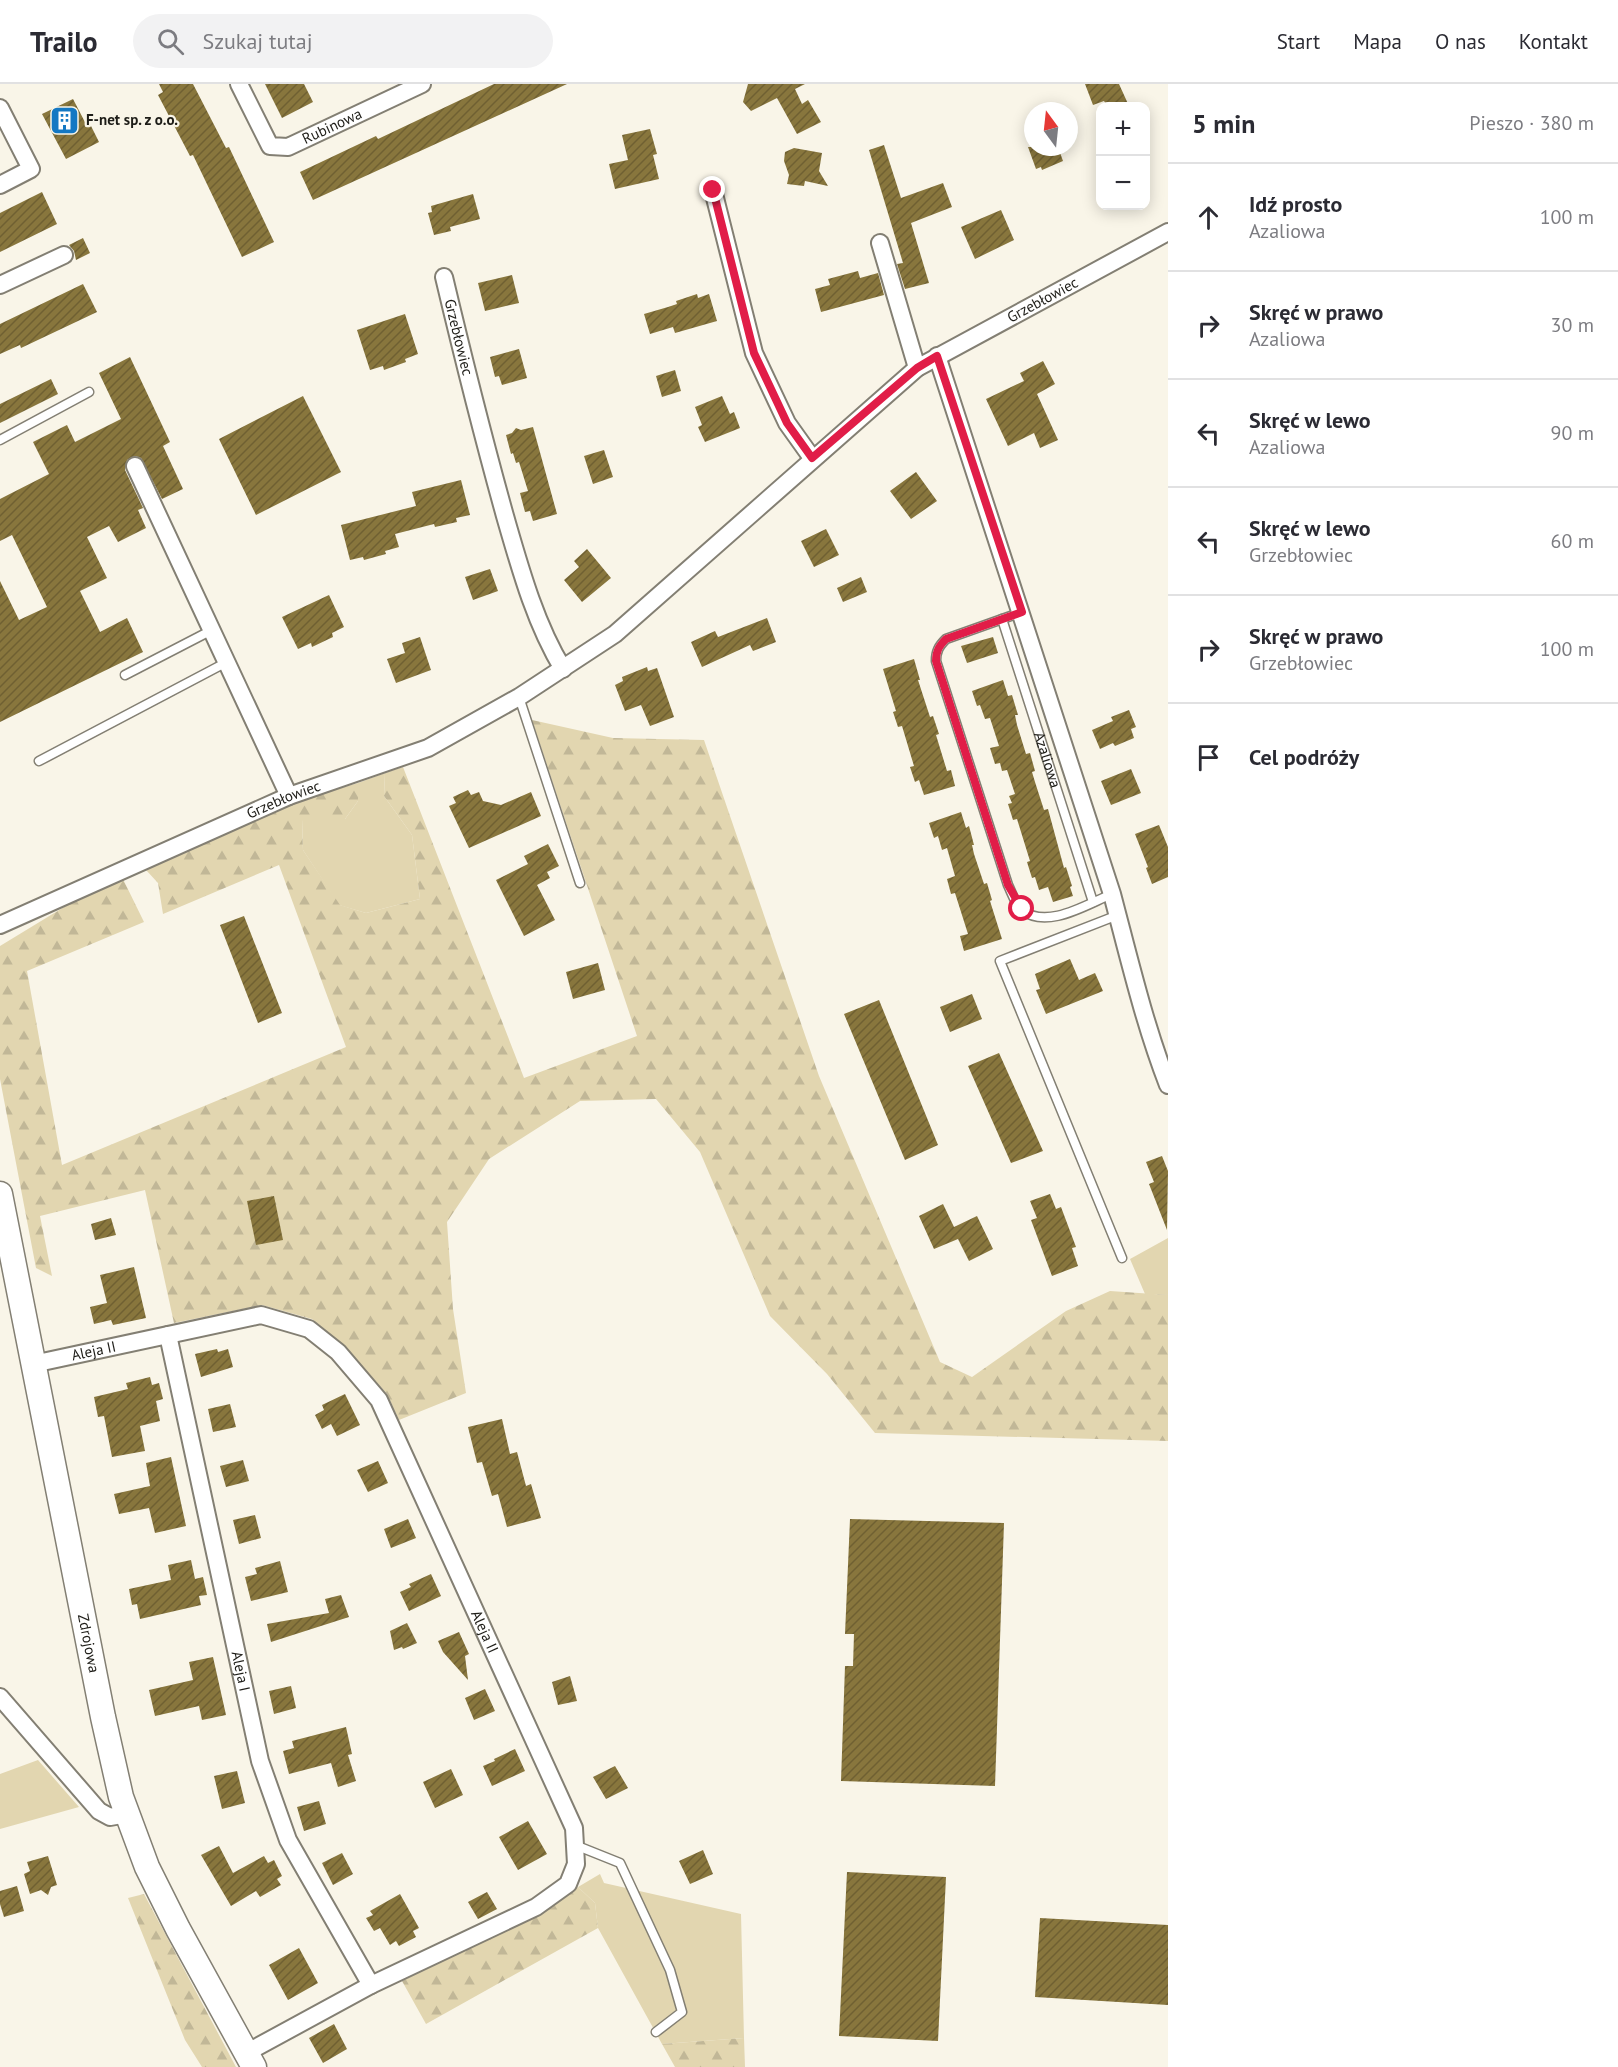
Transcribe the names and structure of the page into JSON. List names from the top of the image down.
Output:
{
  "streets": {
    "street": [
      "Rubinowa",
      "Grzebłowiec",
      "Azaliowa",
      "Aleja II",
      "Zdrojowa",
      "Aleja I"
    ]
  },
  "crossings": [
    ["Grzebłowiec", "Azaliowa"],
    ["Aleja II", "Zdrojowa"],
    ["Aleja II", "Aleja I"]
  ],
  "places": {
    "building": ["F-net sp. z o.o."]
  },
  "north": "top",
  "page": {
    "header": "Trailo",
    "search": "Szukaj tutaj",
    "nav": [
      "Start",
      "Mapa",
      "O nas",
      "Kontakt"
    ],
    "heading": ["5 min", "Pieszo · 380 m"],
    "map_buttons": ["+", "−"],
    "list": [
      ["Idź prosto", "Azaliowa", "100 m"],
      ["Skręć w prawo", "Azaliowa", "30 m"],
      ["Skręć w lewo", "Azaliowa", "90 m"],
      ["Skręć w lewo", "Grzebłowiec", "60 m"],
      ["Skręć w prawo", "Grzebłowiec", "100 m"],
      "Cel podróży"
    ]
  }
}
